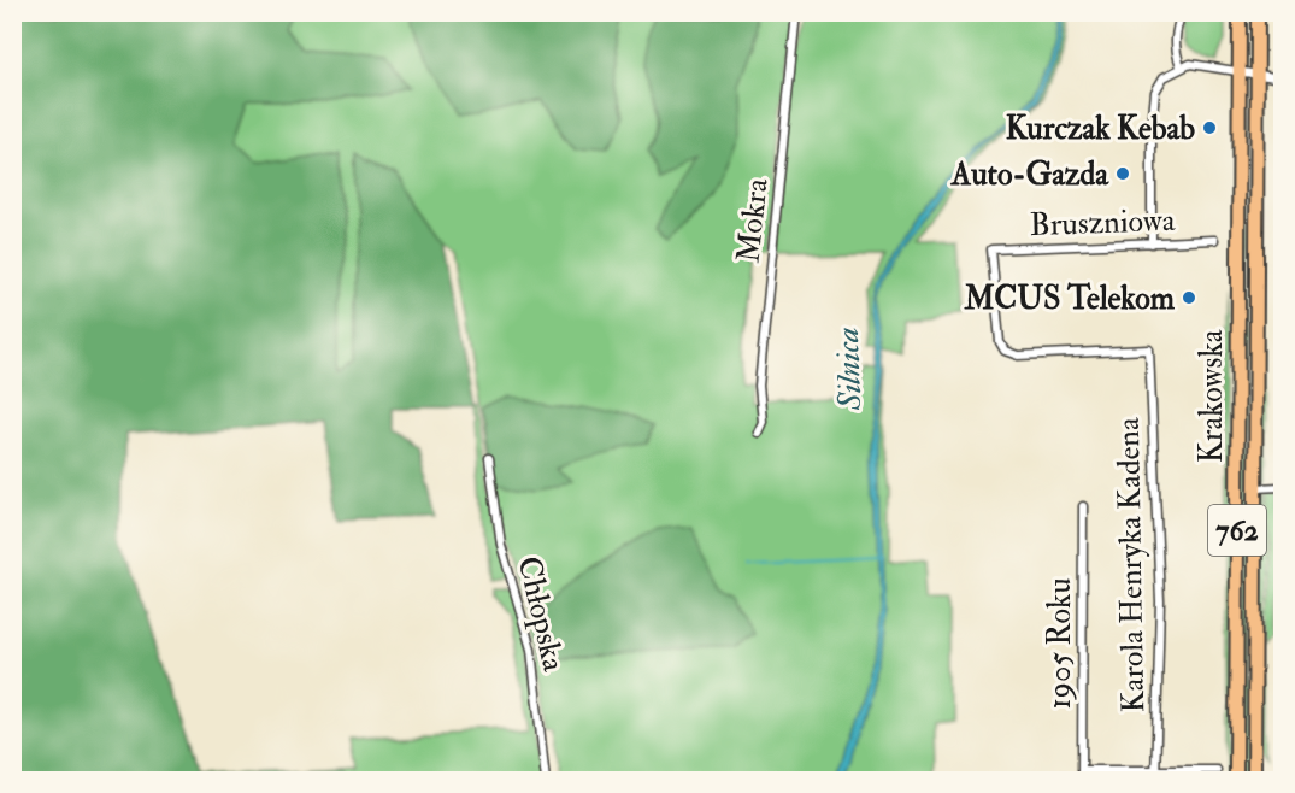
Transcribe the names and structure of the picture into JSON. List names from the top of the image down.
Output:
{
  "streets": {
    "main road": ["Krakowska", "762"],
    "street": [
      "Mokra",
      "Bruszniowa",
      "Karola Henryka Kadena",
      "Chłopska",
      "1905 Roku"
    ]
  },
  "crossings": [
    ["Bruszniowa", "Karola Henryka Kadena"]
  ],
  "water": ["Silnica"],
  "places": ["Kurczak Kebab", "Auto-Gazda", "MCUS Telekom"]
}
